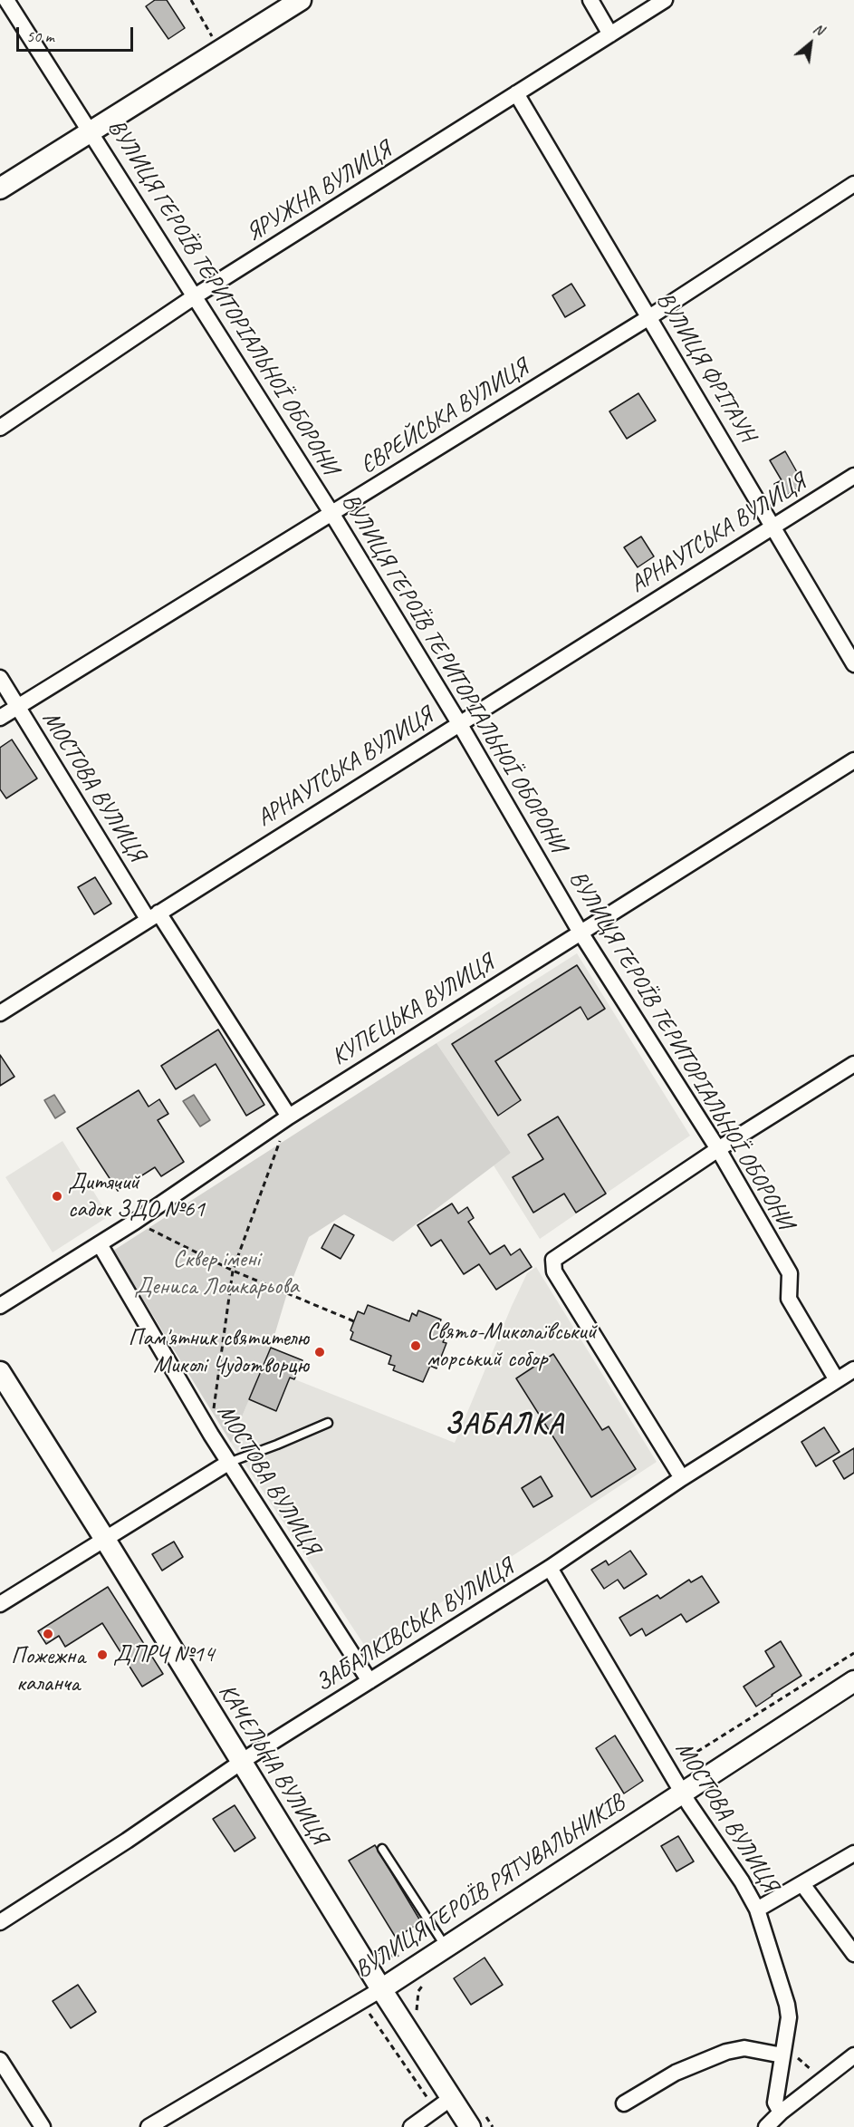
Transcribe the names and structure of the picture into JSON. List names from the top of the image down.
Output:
{
  "streets": {
    "street": [
      "ЯРУЖНА ВУЛИЦЯ",
      "ВУЛИЦЯ ГЕРОЇВ ТЕРИТОРІАЛЬНОЇ ОБОРОНИ",
      "ВУЛИЦЯ ФРІТАУН",
      "ЄВРЕЙСЬКА ВУЛИЦЯ",
      "АРНАУТСЬКА ВУЛИЦЯ",
      "МОСТОВА ВУЛИЦЯ",
      "КУПЕЦЬКА ВУЛИЦЯ",
      "ЗАБАЛКІВСЬКА ВУЛИЦЯ",
      "КАЧЕЛЬНА ВУЛИЦЯ",
      "ВУЛИЦЯ ГЕРОЇВ РЯТУВАЛЬНИКІВ"
    ]
  },
  "crossings": [
    ["ЯРУЖНА ВУЛИЦЯ", "ВУЛИЦЯ ГЕРОЇВ ТЕРИТОРІАЛЬНОЇ ОБОРОНИ"],
    ["ЯРУЖНА ВУЛИЦЯ", "ВУЛИЦЯ ФРІТАУН"],
    ["ВУЛИЦЯ ГЕРОЇВ ТЕРИТОРІАЛЬНОЇ ОБОРОНИ", "ЄВРЕЙСЬКА ВУЛИЦЯ"],
    ["ВУЛИЦЯ ГЕРОЇВ ТЕРИТОРІАЛЬНОЇ ОБОРОНИ", "АРНАУТСЬКА ВУЛИЦЯ"],
    ["ВУЛИЦЯ ГЕРОЇВ ТЕРИТОРІАЛЬНОЇ ОБОРОНИ", "КУПЕЦЬКА ВУЛИЦЯ"],
    ["ВУЛИЦЯ ГЕРОЇВ ТЕРИТОРІАЛЬНОЇ ОБОРОНИ", "ЗАБАЛКІВСЬКА ВУЛИЦЯ"],
    ["ВУЛИЦЯ ФРІТАУН", "ЄВРЕЙСЬКА ВУЛИЦЯ"],
    ["ВУЛИЦЯ ФРІТАУН", "АРНАУТСЬКА ВУЛИЦЯ"],
    ["ЄВРЕЙСЬКА ВУЛИЦЯ", "МОСТОВА ВУЛИЦЯ"],
    ["АРНАУТСЬКА ВУЛИЦЯ", "МОСТОВА ВУЛИЦЯ"],
    ["МОСТОВА ВУЛИЦЯ", "КУПЕЦЬКА ВУЛИЦЯ"],
    ["МОСТОВА ВУЛИЦЯ", "ЗАБАЛКІВСЬКА ВУЛИЦЯ"],
    ["МОСТОВА ВУЛИЦЯ", "ВУЛИЦЯ ГЕРОЇВ РЯТУВАЛЬНИКІВ"],
    ["ЗАБАЛКІВСЬКА ВУЛИЦЯ", "КАЧЕЛЬНА ВУЛИЦЯ"],
    ["КАЧЕЛЬНА ВУЛИЦЯ", "ВУЛИЦЯ ГЕРОЇВ РЯТУВАЛЬНИКІВ"]
  ],
  "districts": ["ЗАБАЛКА"],
  "parks": ["Сквер імені Дениса Лошкарьова"],
  "places": [
    "Дитячий садок ЗДО №61",
    "Свято-Миколаївський морський собор",
    "Пам'ятник святителю Миколі Чудотворцю",
    "Пожежна каланча",
    "ДПРЧ №14"
  ],
  "scale_bar": "50 m",
  "north": "top right"
}
